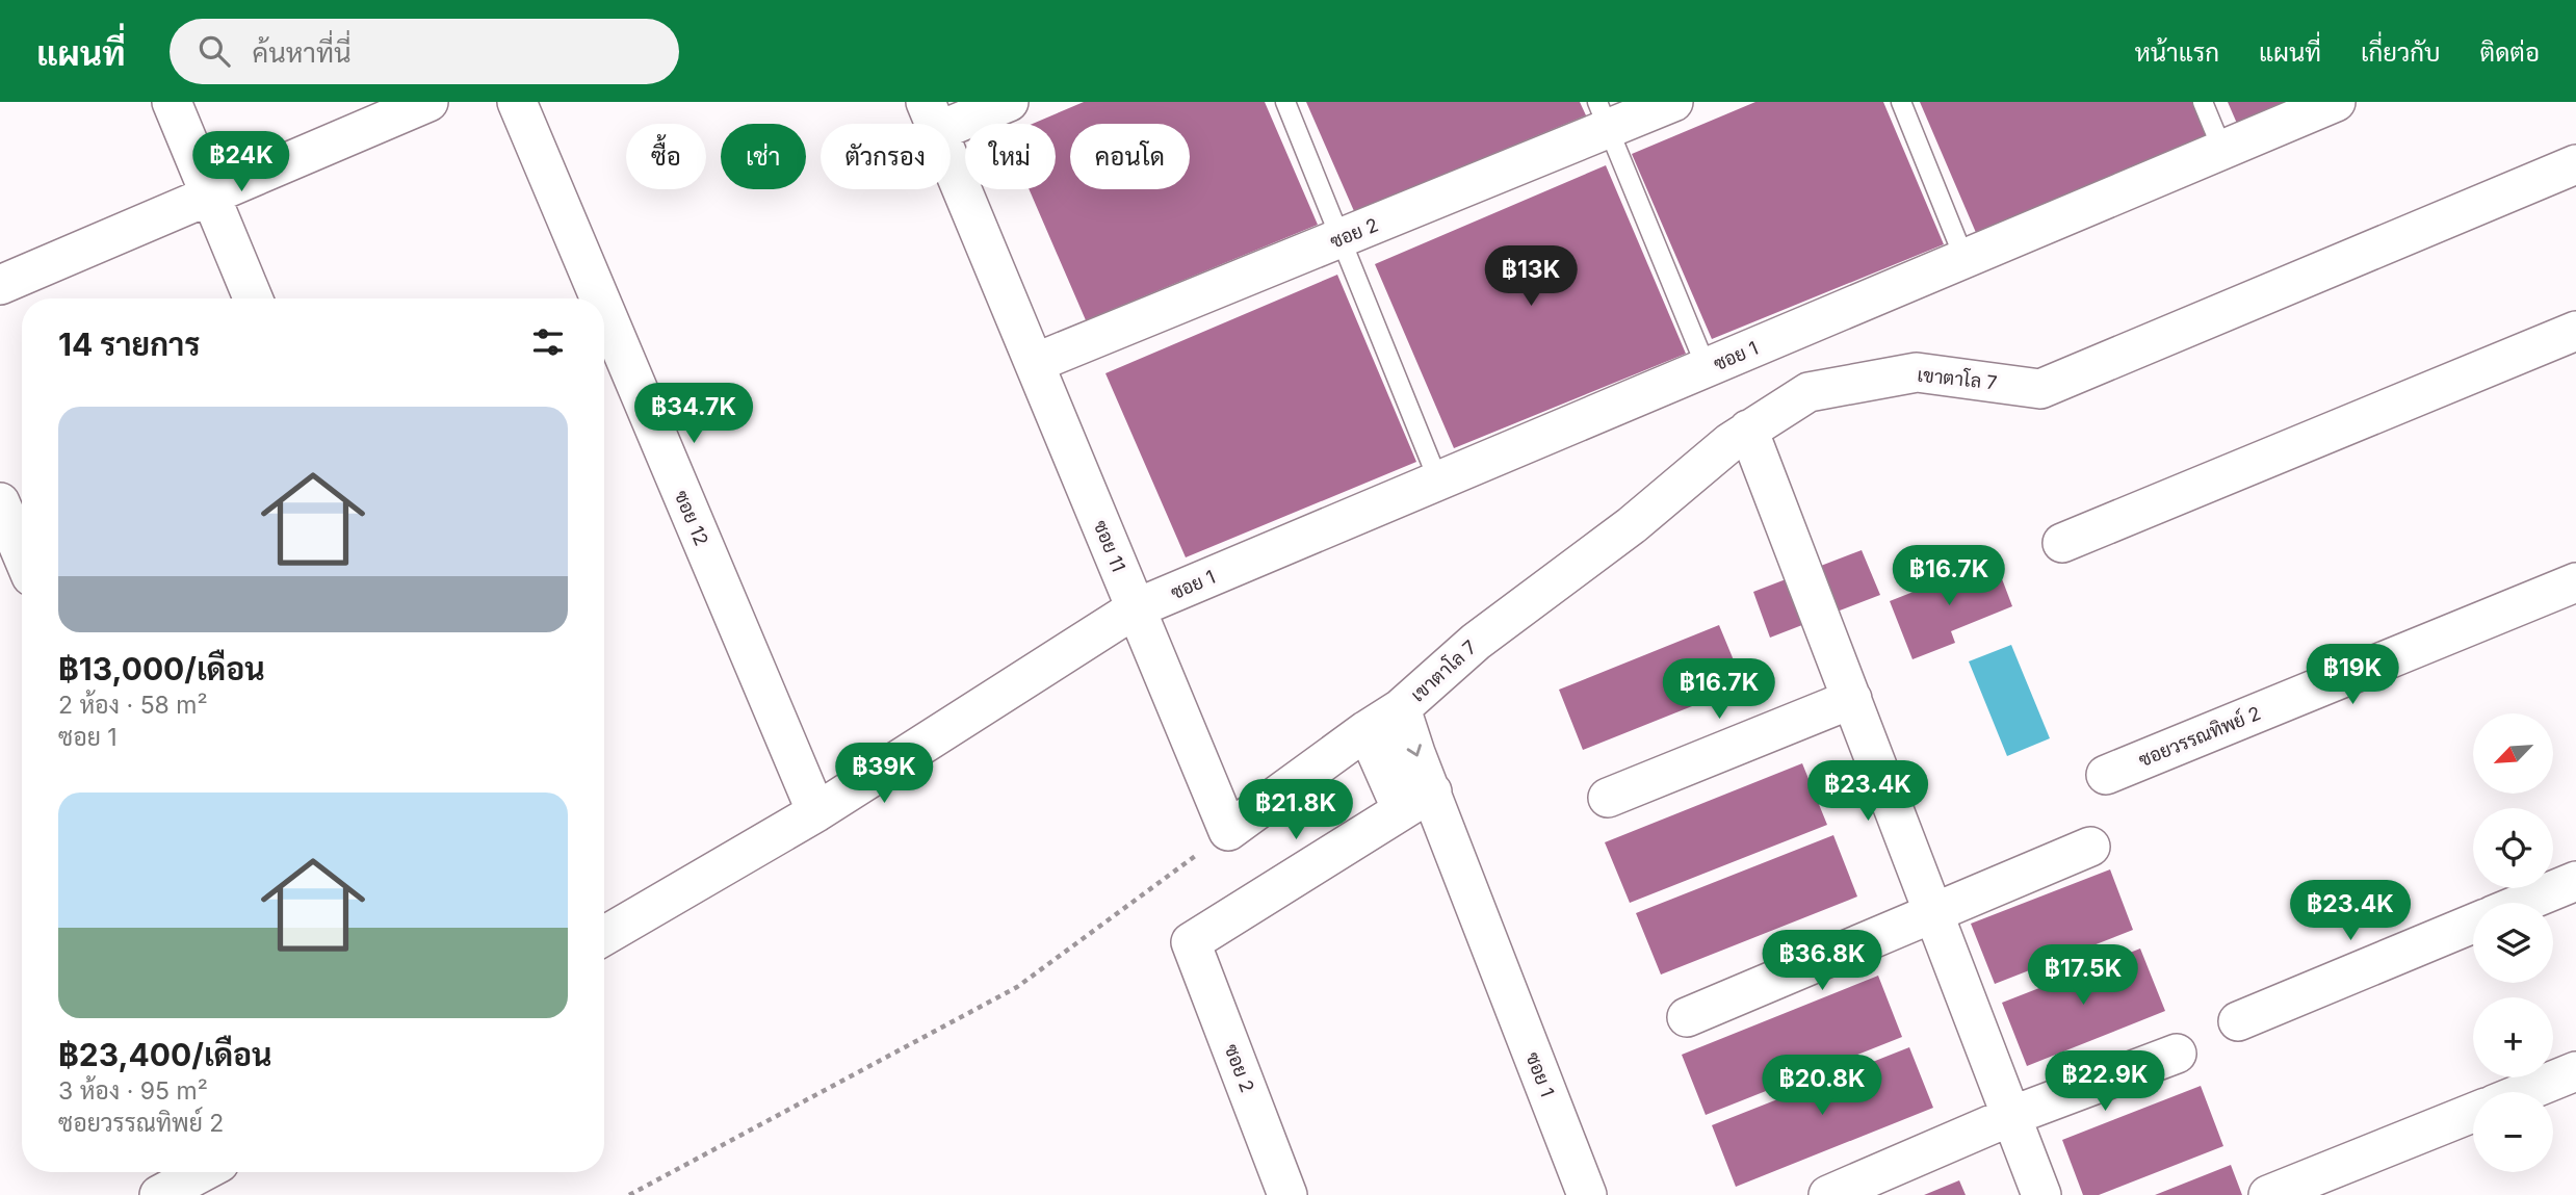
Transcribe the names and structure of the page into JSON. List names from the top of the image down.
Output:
{
  "streets": {
    "street": [
      "ซอย 2",
      "ซอย 1",
      "เขาตาโล 7",
      "ซอย 12",
      "ซอย 11",
      "ซอยวรรณทิพย์ 2"
    ]
  },
  "crossings": [
    ["ซอย 2", "ซอย 1"],
    ["ซอย 2", "ซอย 11"],
    ["ซอย 1", "เขาตาโล 7"],
    ["ซอย 1", "ซอย 12"],
    ["ซอย 1", "ซอย 11"]
  ],
  "north": "bottom left",
  "page": {
    "header": "แผนที่",
    "search": "ค้นหาที่นี่",
    "nav": [
      "หน้าแรก",
      "แผนที่",
      "เกี่ยวกับ",
      "ติดต่อ"
    ],
    "chip": [
      "ซื้อ",
      "เช่า",
      "ตัวกรอง",
      "ใหม่",
      "คอนโด"
    ],
    "price": [
      "฿24K",
      "฿13K",
      "฿34.7K",
      "฿16.7K",
      "฿19K",
      "฿16.7K",
      "฿39K",
      "฿23.4K",
      "฿21.8K",
      "฿23.4K",
      "฿36.8K",
      "฿17.5K",
      "฿22.9K",
      "฿20.8K"
    ],
    "heading": "14 รายการ",
    "list": [
      {
        "name": "฿13,000/เดือน",
        "note": "2 ห้อง · 58 m² · ซอย 1"
      },
      {
        "name": "฿23,400/เดือน",
        "note": "3 ห้อง · 95 m² · ซอยวรรณทิพย์ 2"
      }
    ],
    "map_buttons": ["+", "−"]
  }
}
